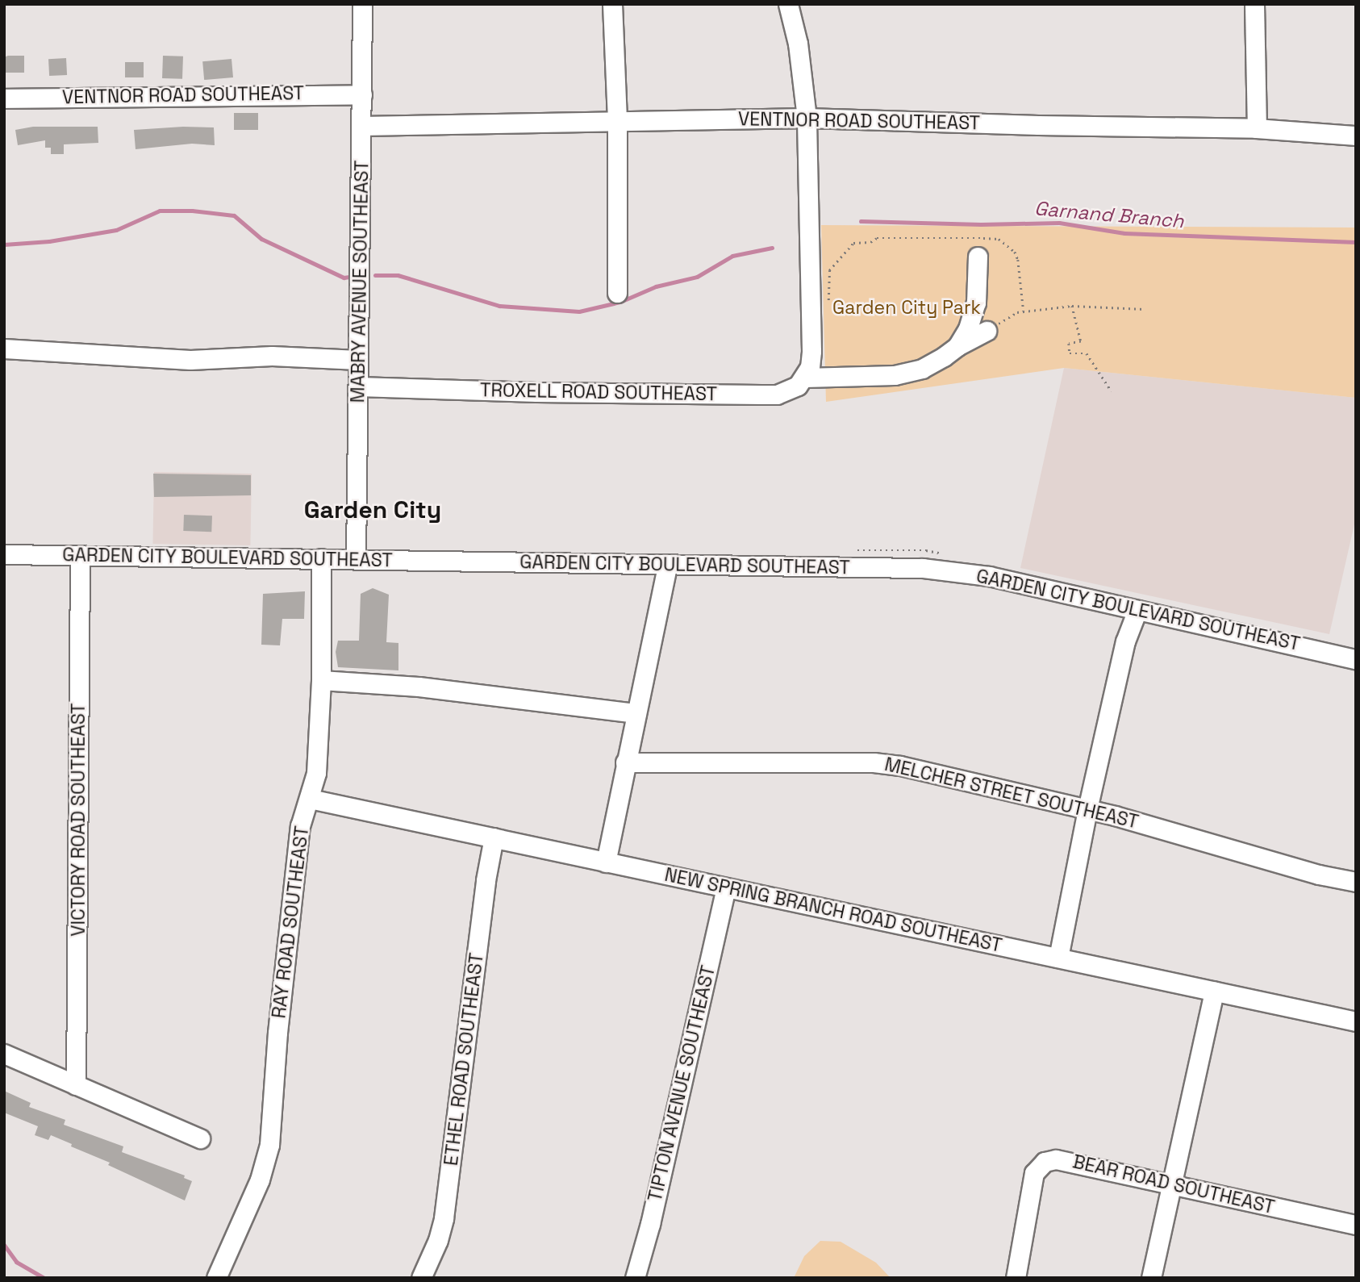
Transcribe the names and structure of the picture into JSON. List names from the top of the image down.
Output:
{
  "streets": {
    "street": [
      "VENTNOR ROAD SOUTHEAST",
      "MABRY AVENUE SOUTHEAST",
      "TROXELL ROAD SOUTHEAST",
      "GARDEN CITY BOULEVARD SOUTHEAST",
      "MELCHER STREET SOUTHEAST",
      "VICTORY ROAD SOUTHEAST",
      "NEW SPRING BRANCH ROAD SOUTHEAST",
      "RAY ROAD SOUTHEAST",
      "ETHEL ROAD SOUTHEAST",
      "TIPTON AVENUE SOUTHEAST",
      "BEAR ROAD SOUTHEAST"
    ]
  },
  "crossings": [
    ["VENTNOR ROAD SOUTHEAST", "MABRY AVENUE SOUTHEAST"],
    ["MABRY AVENUE SOUTHEAST", "TROXELL ROAD SOUTHEAST"],
    ["MABRY AVENUE SOUTHEAST", "GARDEN CITY BOULEVARD SOUTHEAST"],
    ["GARDEN CITY BOULEVARD SOUTHEAST", "VICTORY ROAD SOUTHEAST"],
    ["GARDEN CITY BOULEVARD SOUTHEAST", "RAY ROAD SOUTHEAST"],
    ["NEW SPRING BRANCH ROAD SOUTHEAST", "RAY ROAD SOUTHEAST"],
    ["NEW SPRING BRANCH ROAD SOUTHEAST", "ETHEL ROAD SOUTHEAST"],
    ["NEW SPRING BRANCH ROAD SOUTHEAST", "TIPTON AVENUE SOUTHEAST"]
  ],
  "districts": ["Garden City"],
  "water": ["Garnand Branch"],
  "parks": ["Garden City Park"]
}
